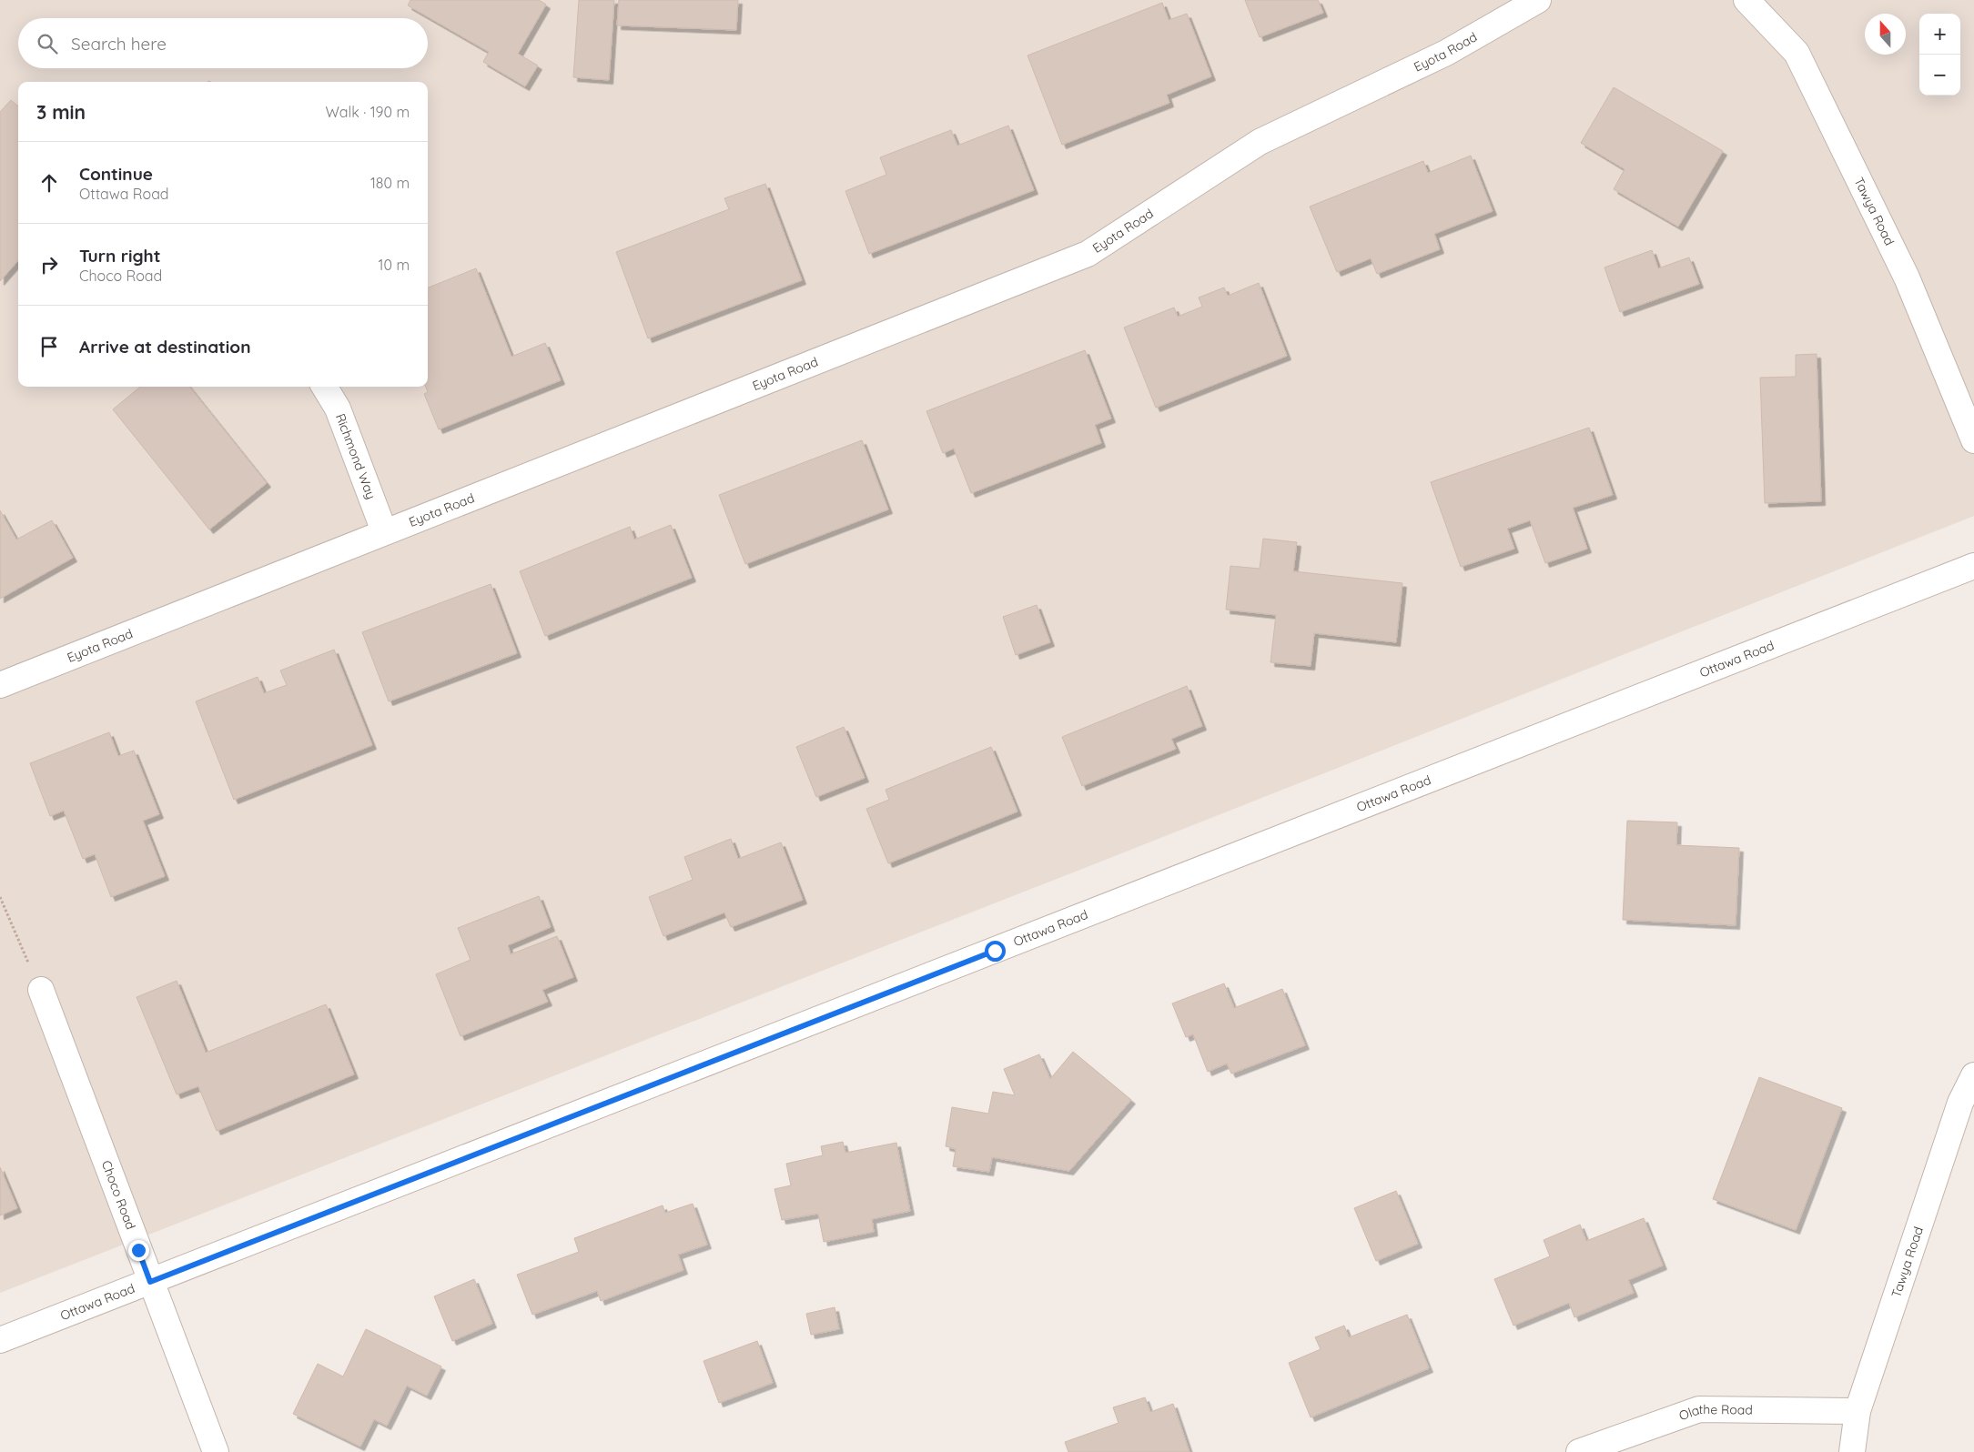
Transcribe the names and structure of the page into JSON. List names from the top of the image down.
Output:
{
  "streets": {
    "street": [
      "Eyota Road",
      "Tawya Road",
      "Richmond Way",
      "Ottawa Road",
      "Choco Road",
      "Olathe Road"
    ]
  },
  "crossings": [
    ["Eyota Road", "Richmond Way"],
    ["Tawya Road", "Olathe Road"],
    ["Ottawa Road", "Choco Road"]
  ],
  "north": "top",
  "page": {
    "map_buttons": ["+", "−"],
    "search": "Search here",
    "heading": ["3 min", "Walk · 190 m"],
    "list": [
      ["Continue", "Ottawa Road", "180 m"],
      ["Turn right", "Choco Road", "10 m"],
      "Arrive at destination"
    ]
  }
}
